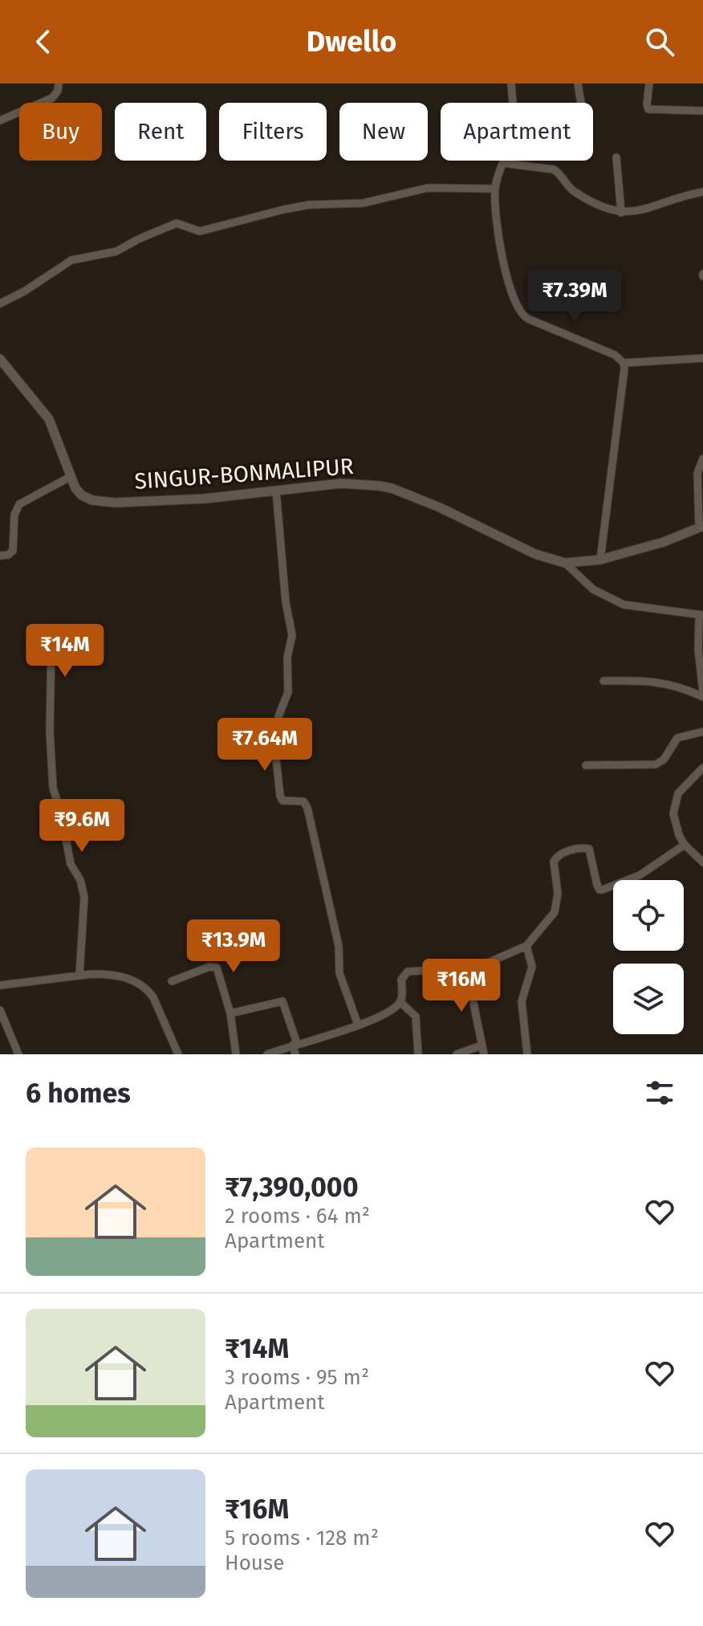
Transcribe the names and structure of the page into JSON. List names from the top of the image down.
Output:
{
  "streets": {
    "street": ["SINGUR-BONMALIPUR"]
  },
  "page": {
    "header": "Dwello",
    "chip": [
      "Buy",
      "Rent",
      "Filters",
      "New",
      "Apartment"
    ],
    "price": [
      "₹7.39M",
      "₹14M",
      "₹7.64M",
      "₹9.6M",
      "₹13.9M",
      "₹16M"
    ],
    "heading": "6 homes",
    "list": [
      {
        "name": "₹7,390,000",
        "note": "2 rooms · 64 m² · Apartment"
      },
      {
        "name": "₹14M",
        "note": "3 rooms · 95 m² · Apartment"
      },
      {
        "name": "₹16M",
        "note": "5 rooms · 128 m² · House"
      }
    ]
  }
}
